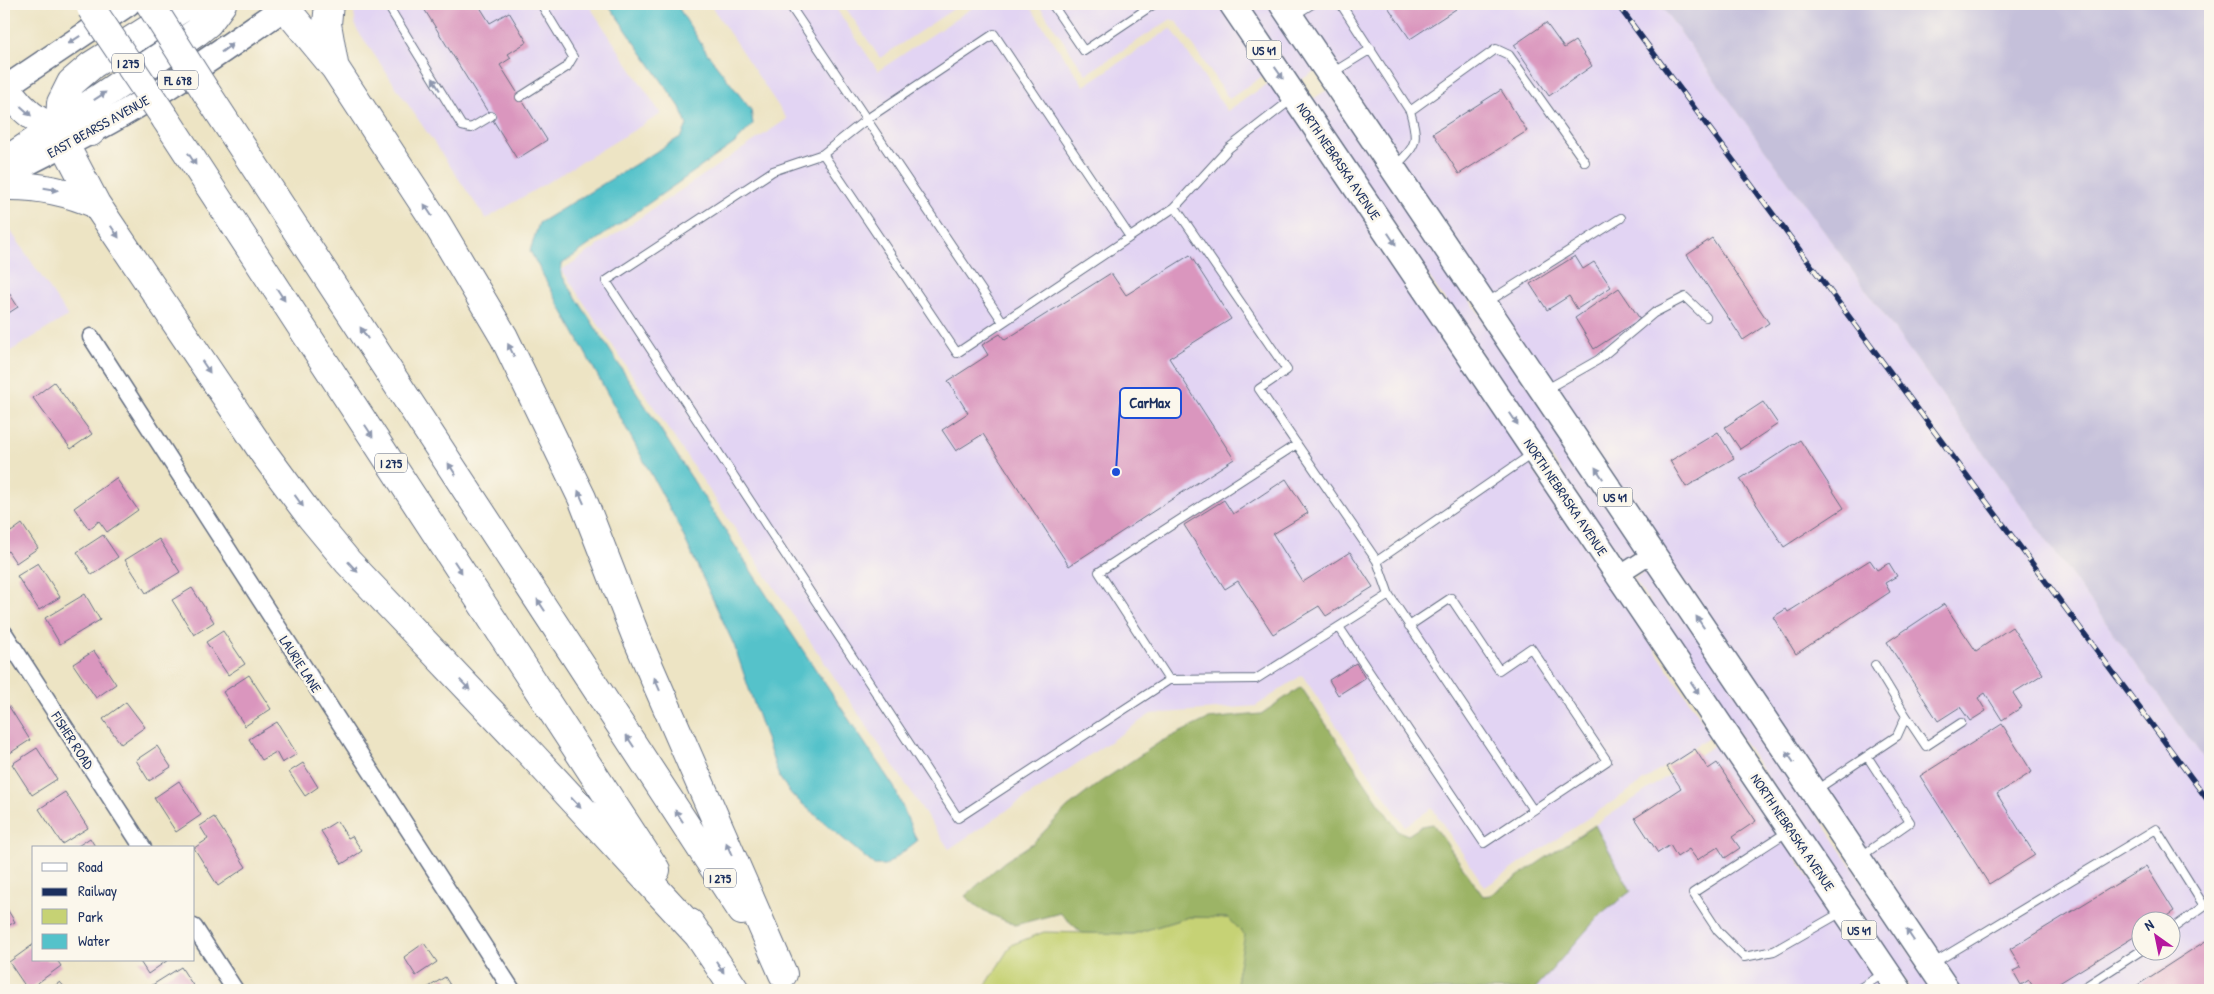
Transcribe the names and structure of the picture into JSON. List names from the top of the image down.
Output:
{
  "streets": {
    "highway": ["I 275"],
    "main road": [
      "US 41",
      "FL 678",
      "EAST BEARSS AVENUE",
      "NORTH NEBRASKA AVENUE"
    ],
    "street": ["LAURIE LANE", "FISHER ROAD"]
  },
  "places": ["CarMax"],
  "legend": [
    "Road",
    "Railway",
    "Park",
    "Water"
  ],
  "north": "top left"
}
